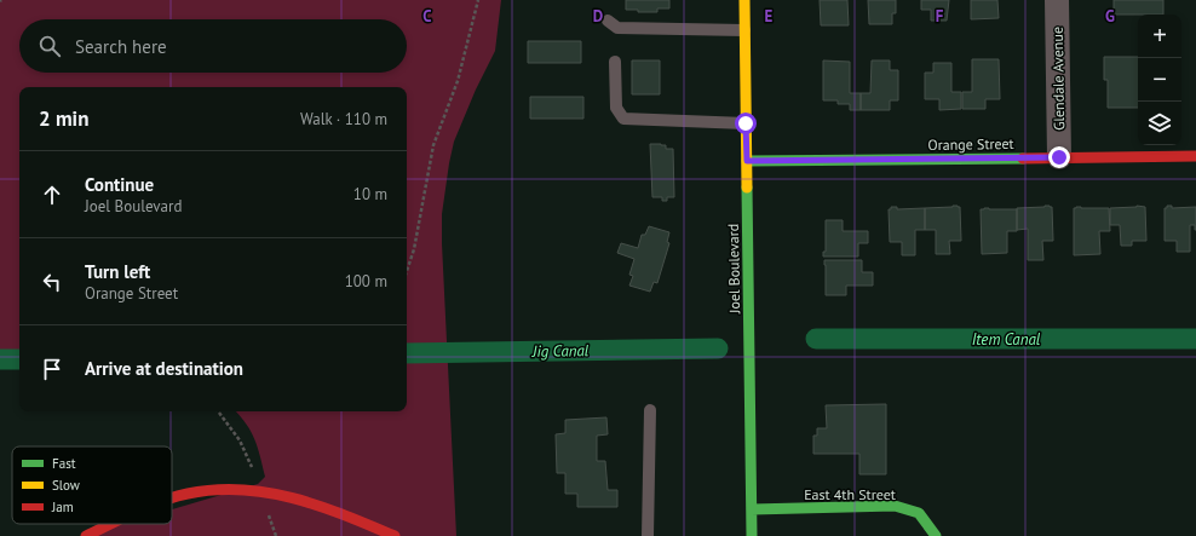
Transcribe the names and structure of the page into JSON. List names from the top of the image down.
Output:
{
  "streets": {
    "street": [
      "Glendale Avenue",
      "Orange Street",
      "Joel Boulevard",
      "East 4th Street"
    ]
  },
  "crossings": [
    ["Glendale Avenue", "Orange Street"],
    ["Orange Street", "Joel Boulevard"],
    ["Joel Boulevard", "East 4th Street"]
  ],
  "water": ["Item Canal", "Jig Canal"],
  "legend": ["Fast", "Slow", "Jam"],
  "page": {
    "map_buttons": ["+", "−"],
    "search": "Search here",
    "heading": ["2 min", "Walk · 110 m"],
    "list": [
      ["Continue", "Joel Boulevard", "10 m"],
      ["Turn left", "Orange Street", "100 m"],
      "Arrive at destination"
    ]
  },
  "grid": {
    "columns": [
      "C",
      "D",
      "E",
      "F",
      "G"
    ]
  }
}
